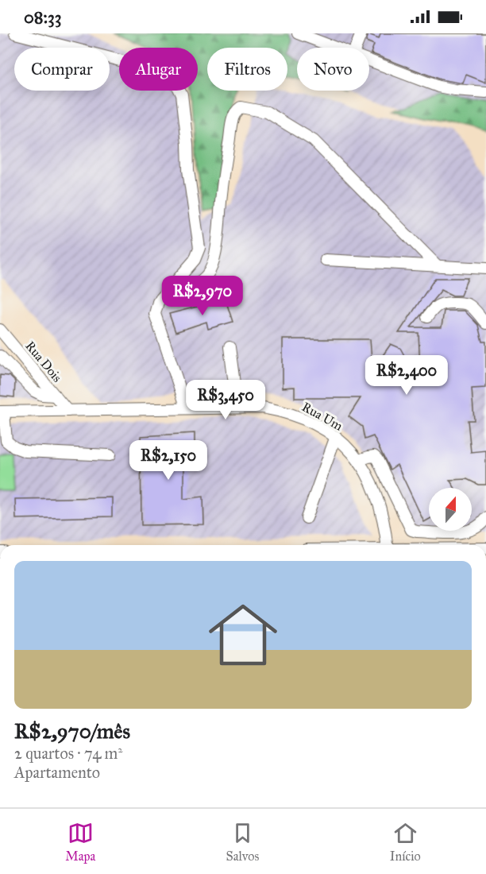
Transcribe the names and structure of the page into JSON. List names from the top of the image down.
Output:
{
  "streets": {
    "street": ["Rua Dois", "Rua Um"]
  },
  "crossings": [
    ["Rua Dois", "Rua Um"]
  ],
  "north": "top",
  "page": {
    "status": "08:33",
    "chip": [
      "Comprar",
      "Alugar",
      "Filtros",
      "Novo"
    ],
    "price": [
      "R$2,970",
      "R$2,400",
      "R$3,450",
      "R$2,150"
    ],
    "list": [
      {
        "name": "R$2,970/mês",
        "note": "2 quartos · 74 m² · Apartamento"
      }
    ],
    "tabs": ["Mapa", "Salvos", "Início"]
  }
}
